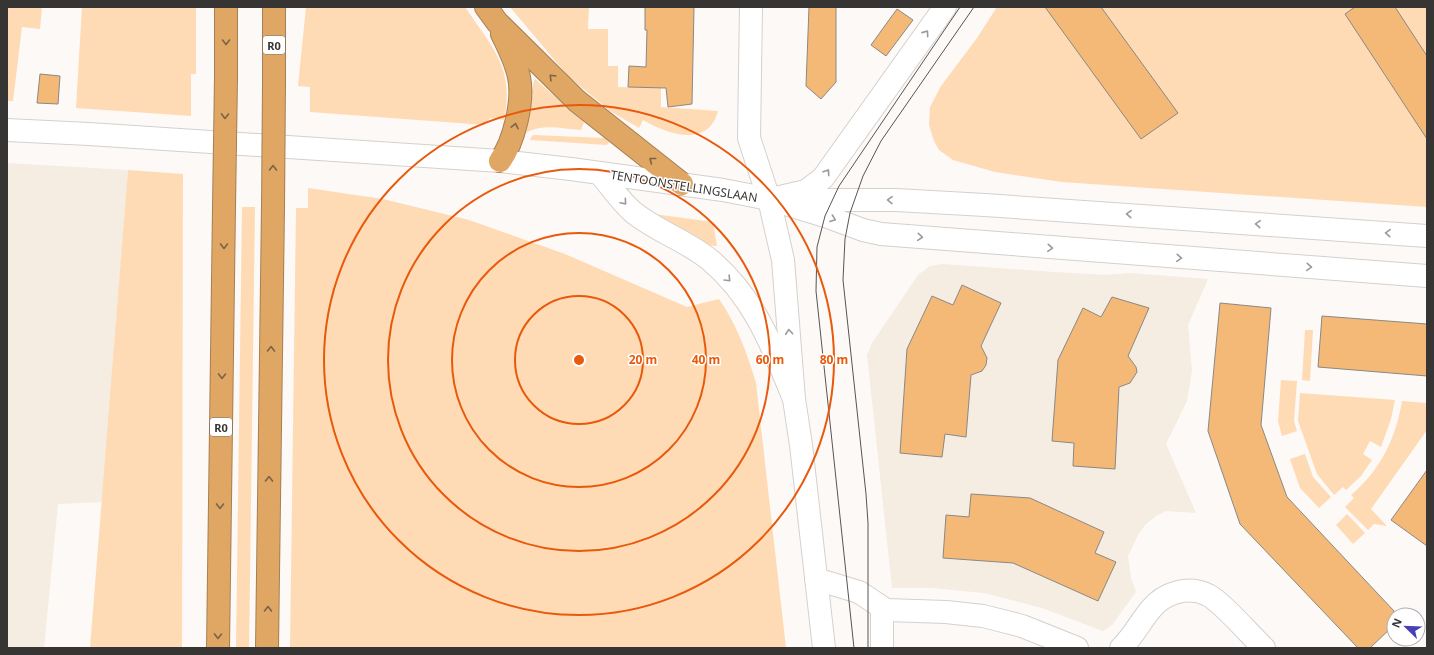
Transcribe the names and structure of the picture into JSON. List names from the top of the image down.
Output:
{
  "streets": {
    "highway": ["R0"],
    "main road": ["TENTOONSTELLINGSLAAN"]
  },
  "north": "top left",
  "rings": [
    "20 m",
    "40 m",
    "60 m",
    "80 m"
  ]
}
